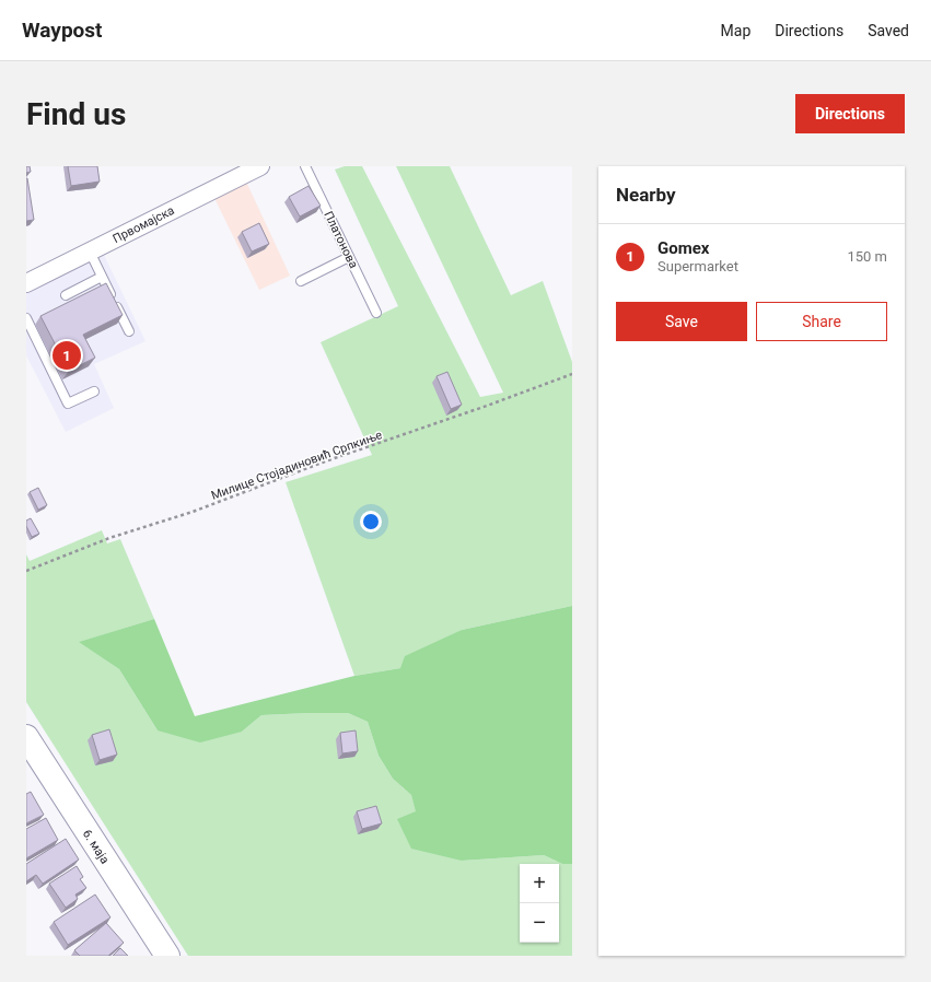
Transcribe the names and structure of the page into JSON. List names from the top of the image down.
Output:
{
  "streets": {
    "street": ["Првомајска", "6. маја"],
    "lane": ["Платонова"],
    "path": ["Милице Стојадиновић Српкиње"]
  },
  "page": {
    "header": "Waypost",
    "nav": ["Map", "Directions", "Saved"],
    "buttons": [
      "Directions",
      ["Save", "Share"]
    ],
    "title": "Find us",
    "heading": "Nearby",
    "list": [
      {
        "mark": "1",
        "name": "Gomex",
        "note": "Supermarket",
        "value": "150 m"
      }
    ],
    "pins": "1",
    "map_buttons": ["+", "−"]
  }
}
